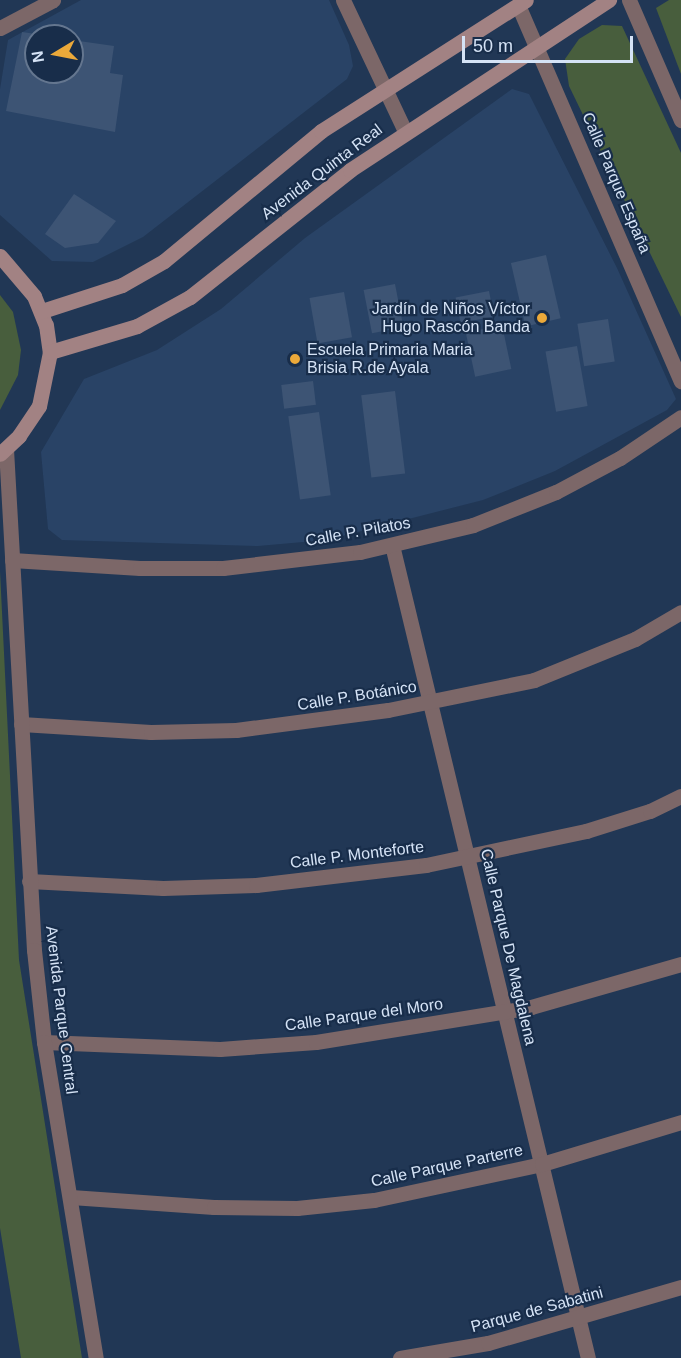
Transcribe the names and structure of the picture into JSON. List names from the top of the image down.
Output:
{
  "streets": {
    "main road": ["Avenida Quinta Real"],
    "street": [
      "Calle Parque España",
      "Calle P. Pilatos",
      "Calle P. Botánico",
      "Calle P. Monteforte",
      "Calle Parque De Magdalena",
      "Avenida Parque Central",
      "Calle Parque del Moro",
      "Calle Parque Parterre",
      "Parque de Sabatini"
    ]
  },
  "crossings": [
    ["Avenida Quinta Real", "Calle Parque España"],
    ["Calle P. Pilatos", "Calle Parque De Magdalena"],
    ["Calle P. Pilatos", "Avenida Parque Central"],
    ["Calle P. Botánico", "Calle Parque De Magdalena"],
    ["Calle P. Botánico", "Avenida Parque Central"],
    ["Calle P. Monteforte", "Calle Parque De Magdalena"],
    ["Calle P. Monteforte", "Avenida Parque Central"],
    ["Calle Parque De Magdalena", "Calle Parque del Moro"],
    ["Calle Parque De Magdalena", "Calle Parque Parterre"],
    ["Calle Parque De Magdalena", "Parque de Sabatini"],
    ["Avenida Parque Central", "Calle Parque del Moro"],
    ["Avenida Parque Central", "Calle Parque Parterre"]
  ],
  "places": ["Jardín de Niños Víctor Hugo Rascón Banda", "Escuela Primaria Maria Brisia R.de Ayala"],
  "scale_bar": "50 m",
  "north": "left"
}
